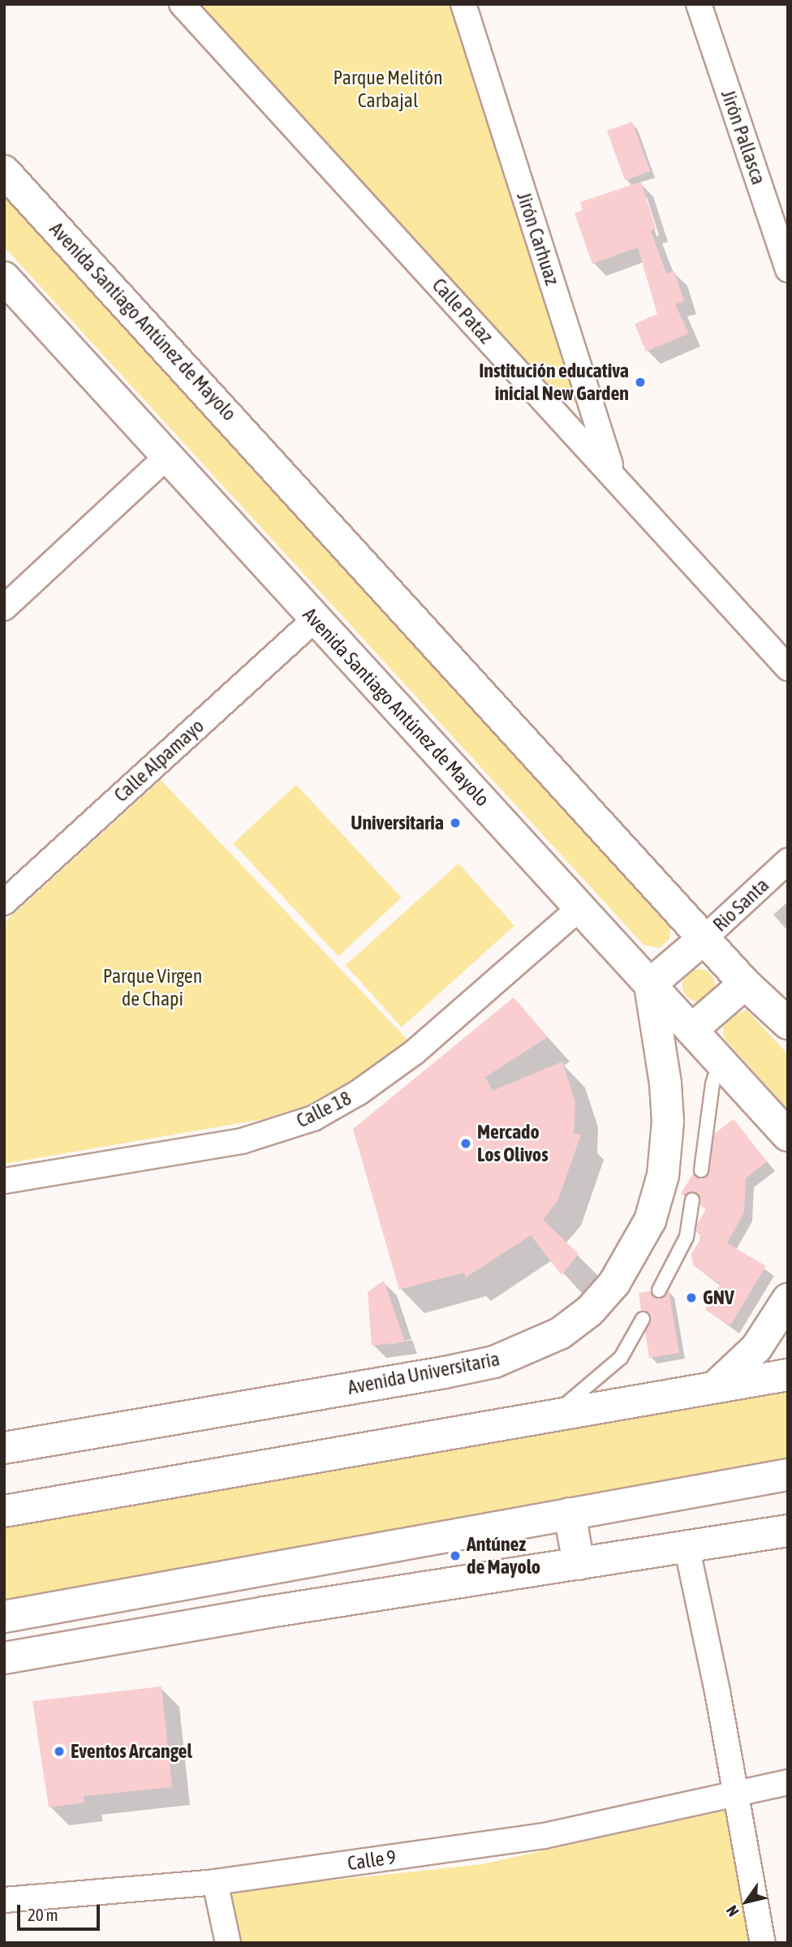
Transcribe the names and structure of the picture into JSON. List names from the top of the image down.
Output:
{
  "streets": {
    "main road": ["Avenida Santiago Antúnez de Mayolo", "Avenida Universitaria"],
    "street": [
      "Jirón Pallasca",
      "Jirón Carhuaz",
      "Calle Pataz",
      "Calle Alpamayo",
      "Rio Santa",
      "Calle 18",
      "Calle 9"
    ]
  },
  "crossings": [
    ["Jirón Carhuaz", "Calle Pataz"],
    ["Avenida Santiago Antúnez de Mayolo", "Calle Alpamayo"],
    ["Avenida Santiago Antúnez de Mayolo", "Rio Santa"],
    ["Avenida Santiago Antúnez de Mayolo", "Calle 18"],
    ["Avenida Santiago Antúnez de Mayolo", "Avenida Universitaria"]
  ],
  "parks": ["Parque Melitón Carbajal", "Parque Virgen de Chapi"],
  "places": [
    "Institución educativa inicial New Garden",
    "Universitaria",
    "Mercado Los Olivos",
    "GNV",
    "Antúnez de Mayolo",
    "Eventos Arcangel"
  ],
  "scale_bar": "20 m",
  "north": "bottom left"
}
